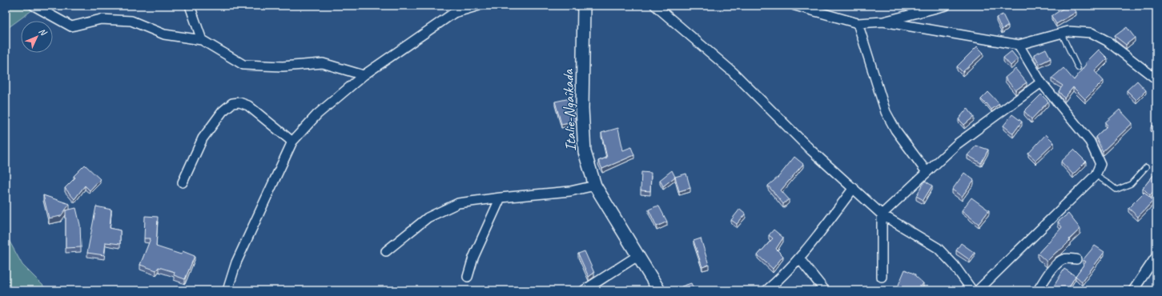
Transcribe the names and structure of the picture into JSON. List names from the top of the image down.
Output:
{
  "streets": {
    "street": ["Italie-Ngaîkada"]
  },
  "north": "top right"
}
